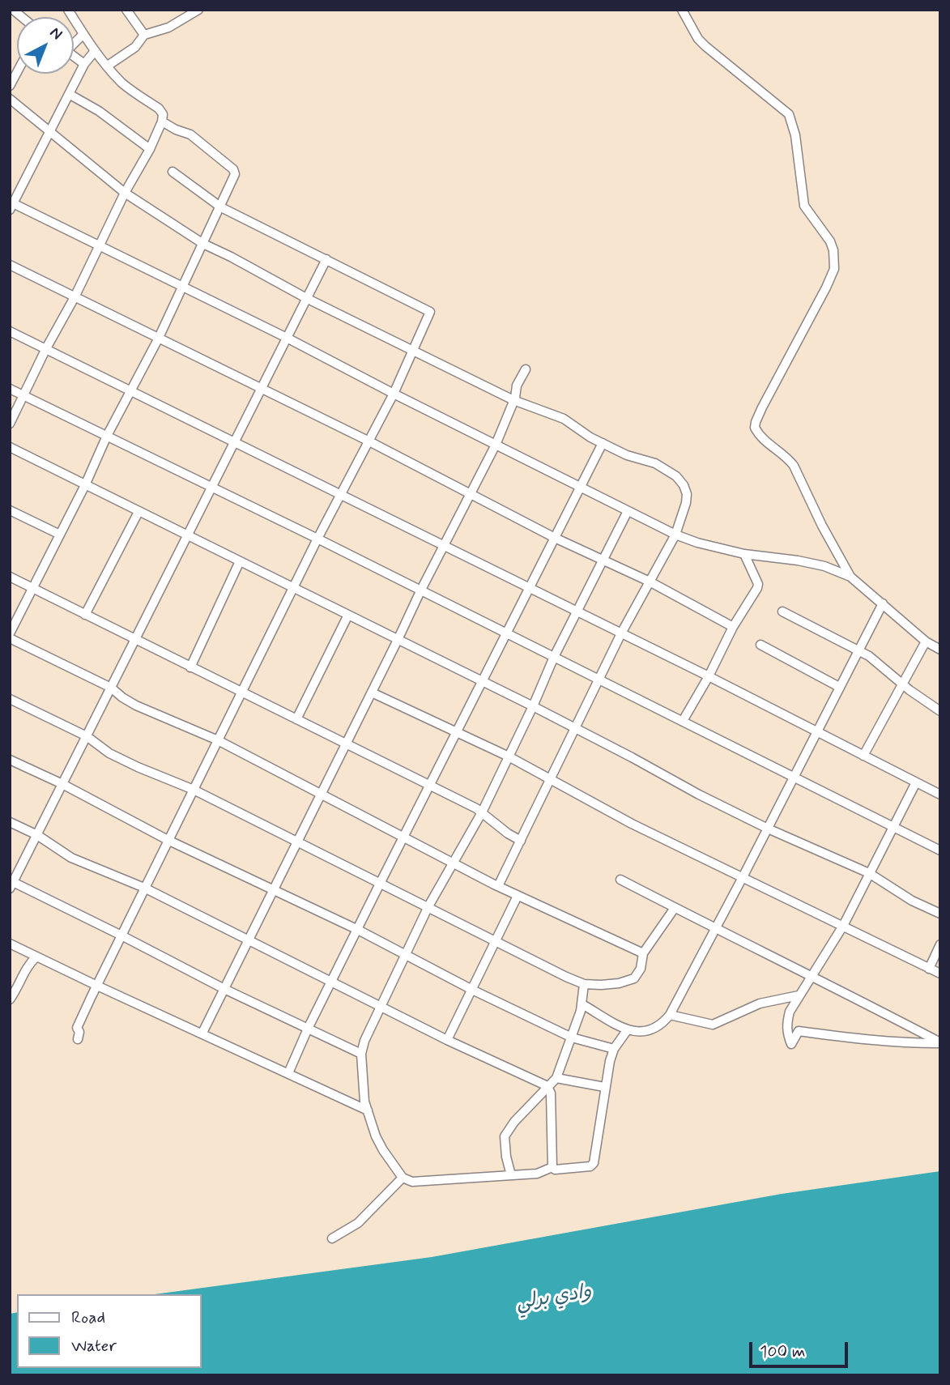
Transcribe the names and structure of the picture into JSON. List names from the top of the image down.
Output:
{
  "water": ["وادي برلي"],
  "legend": ["Road", "Water"],
  "scale_bar": "100 m",
  "north": "top right"
}
